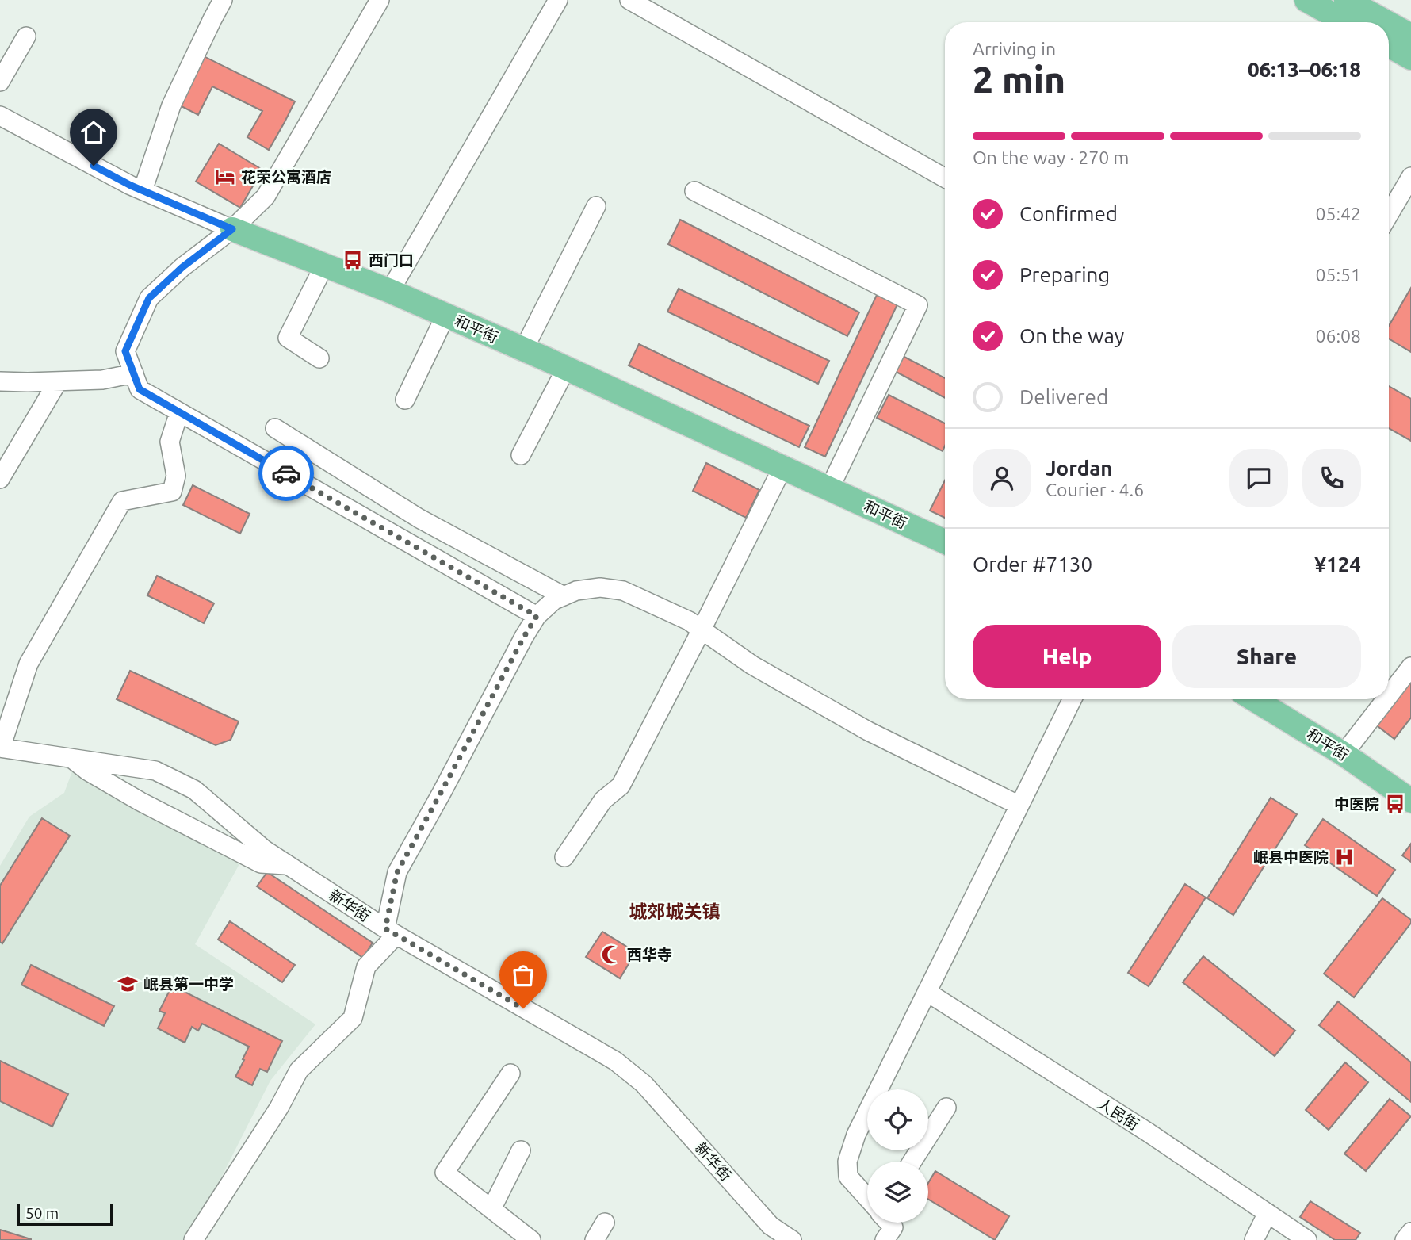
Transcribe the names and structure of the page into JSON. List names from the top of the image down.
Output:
{
  "streets": {
    "main road": ["和平街"],
    "street": ["新华街", "人民街"]
  },
  "districts": ["城郊城关镇"],
  "places": {
    "hotel": ["花荣公寓酒店"],
    "bus stop": ["西门口", "中医院"],
    "hospital": ["岷县中医院"],
    "mosque": ["西华寺"],
    "school or university": ["岷县第一中学"]
  },
  "scale_bar": "50 m",
  "page": {
    "heading": ["2 min", "Arriving in", "06:13–06:18"],
    "panel": [
      "Jordan",
      "Courier · 4.6",
      "Order #7130",
      "¥124"
    ],
    "bar": "On the way · 270 m",
    "list": [
      ["Confirmed", "05:42"],
      ["Preparing", "05:51"],
      ["On the way", "06:08"],
      "Delivered"
    ],
    "buttons": ["Help", "Share"],
    "scale": "50 m"
  }
}
